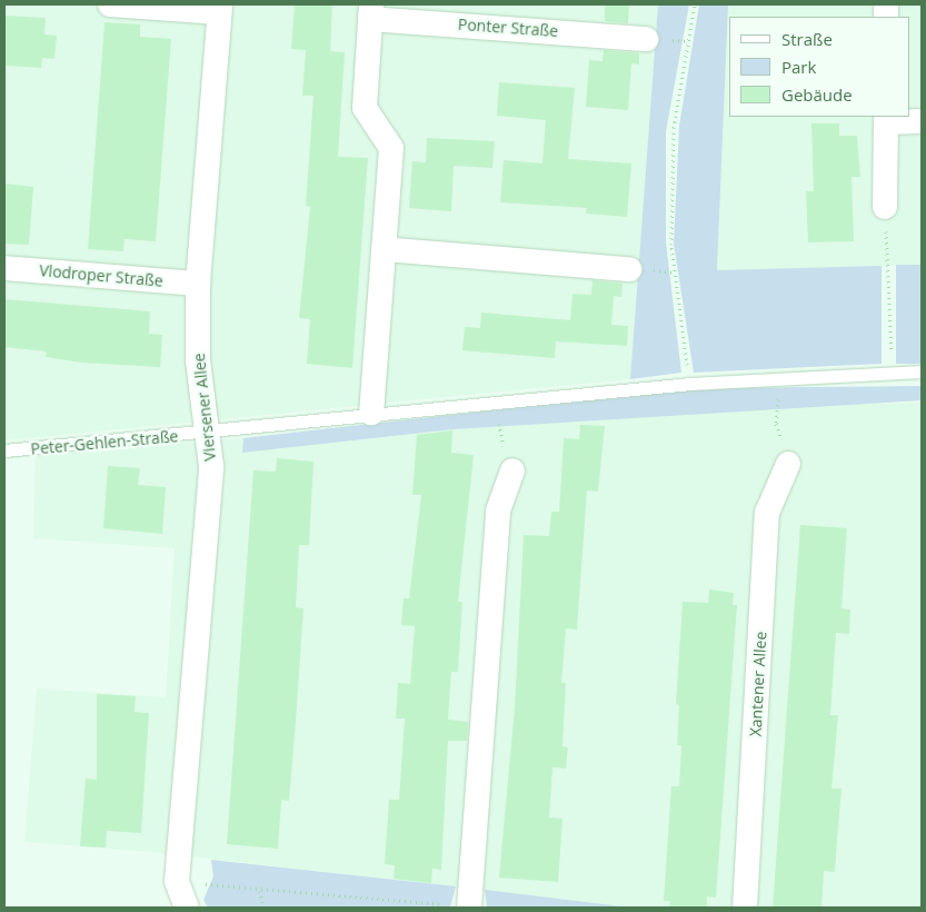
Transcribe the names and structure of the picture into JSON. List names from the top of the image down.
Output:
{
  "streets": {
    "street": [
      "Ponter Straße",
      "Vlodroper Straße",
      "Viersener Allee",
      "Xantener Allee"
    ],
    "lane": ["Peter-Gehlen-Straße"]
  },
  "crossings": [
    ["Ponter Straße", "Peter-Gehlen-Straße"],
    ["Vlodroper Straße", "Viersener Allee"],
    ["Viersener Allee", "Peter-Gehlen-Straße"]
  ],
  "legend": ["Straße", "Park", "Gebäude"]
}
